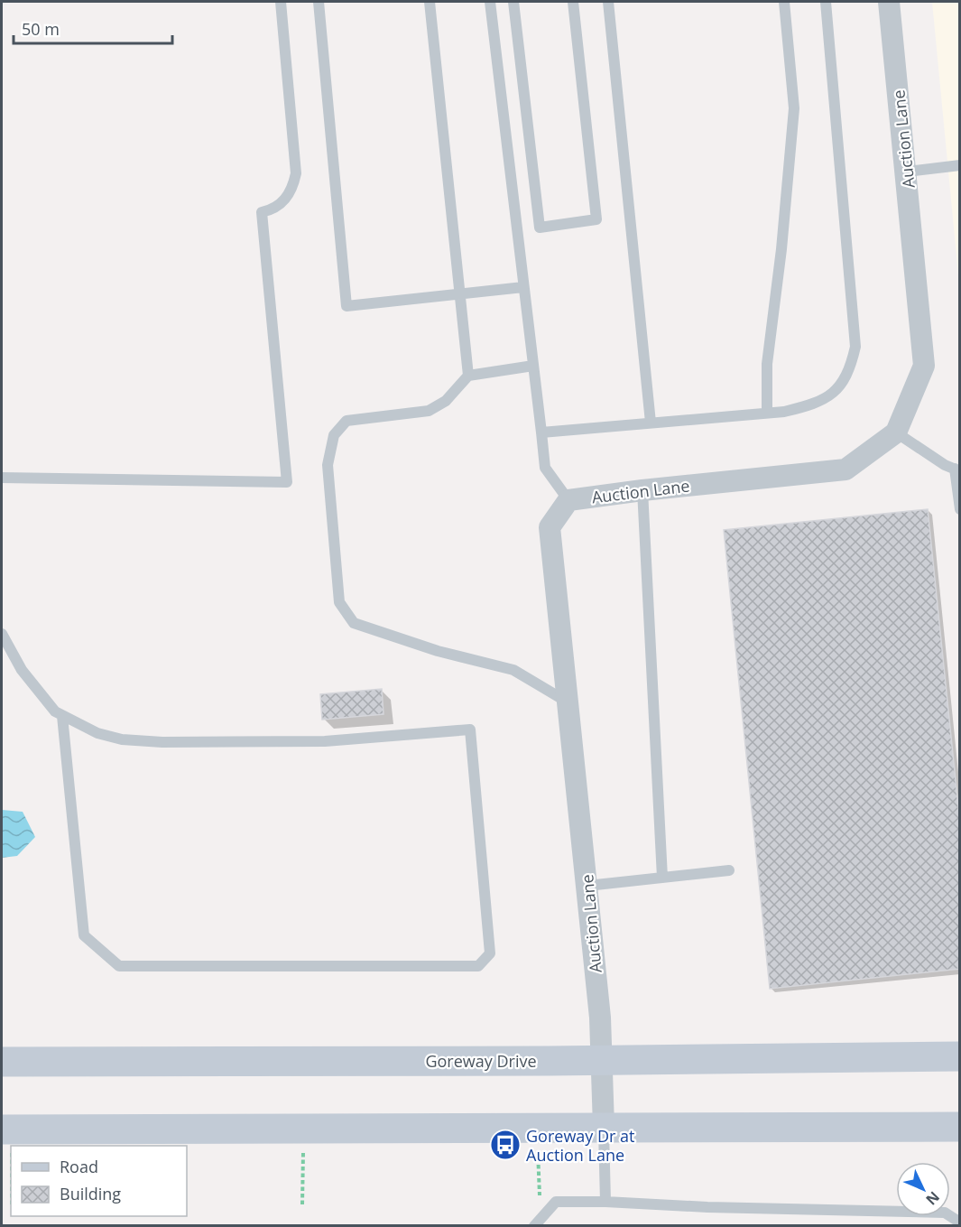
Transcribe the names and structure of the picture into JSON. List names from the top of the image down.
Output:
{
  "streets": {
    "main road": ["Goreway Drive"],
    "street": ["Auction Lane"]
  },
  "crossings": [
    ["Auction Lane", "Goreway Drive"]
  ],
  "places": {
    "bus stop": ["Goreway Dr at Auction Lane"]
  },
  "legend": ["Road", "Building"],
  "scale_bar": "50 m",
  "north": "bottom right"
}
